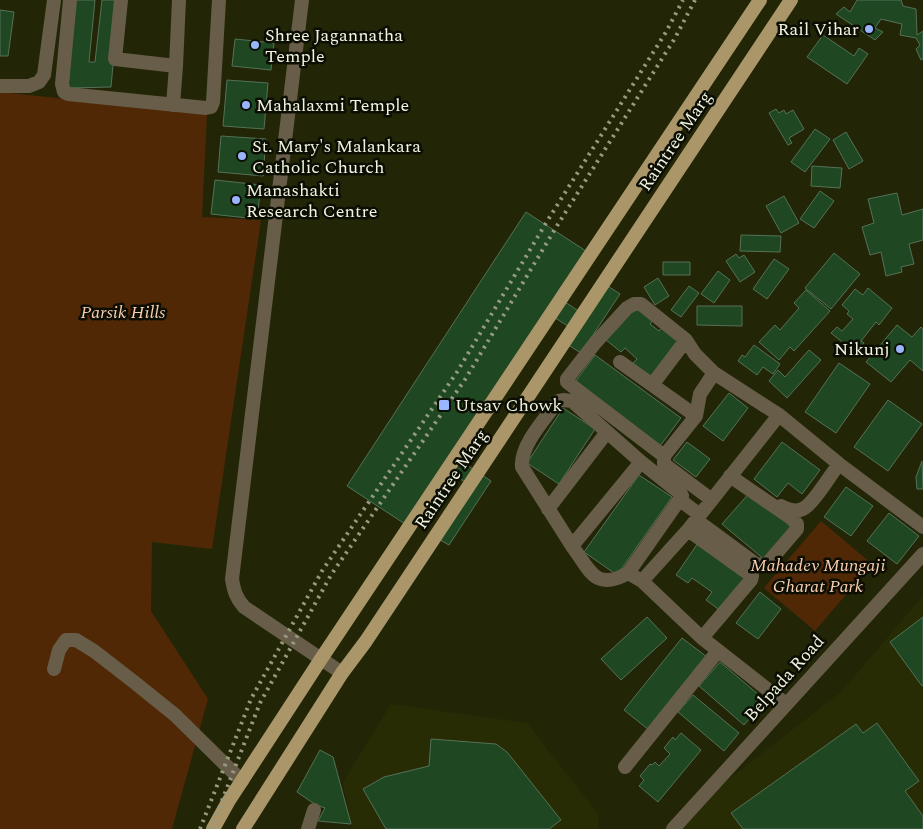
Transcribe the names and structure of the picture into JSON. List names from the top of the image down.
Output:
{
  "streets": {
    "main road": ["Raintree Marg"],
    "street": ["Belpada Road"]
  },
  "parks": ["Parsik Hills", "Mahadev Mungaji Gharat Park"],
  "places": {
    "other": [
      "Rail Vihar",
      "Shree Jagannatha Temple",
      "Mahalaxmi Temple",
      "St. Mary's Malankara Catholic Church",
      "Manashakti Research Centre",
      "Nikunj"
    ],
    "transit": ["Utsav Chowk"]
  }
}
